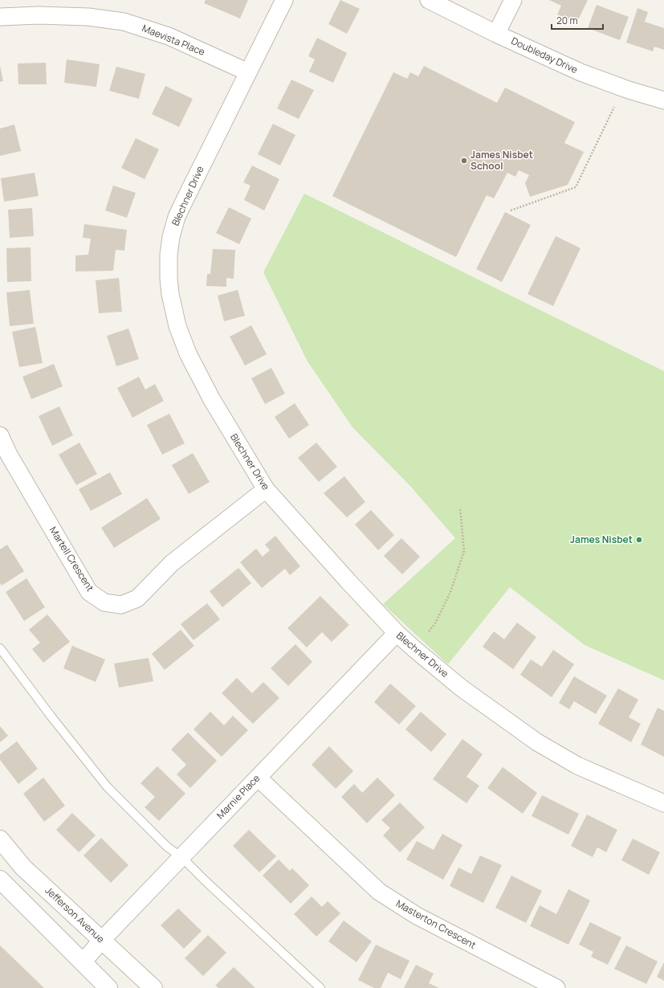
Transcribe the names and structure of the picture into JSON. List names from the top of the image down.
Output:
{
  "streets": {
    "street": [
      "Maevista Place",
      "Doubleday Drive",
      "Blechner Drive",
      "Martell Crescent",
      "Marnie Place",
      "Jefferson Avenue",
      "Masterton Crescent"
    ]
  },
  "crossings": [
    ["Maevista Place", "Blechner Drive"],
    ["Blechner Drive", "Martell Crescent"],
    ["Blechner Drive", "Marnie Place"],
    ["Marnie Place", "Jefferson Avenue"],
    ["Marnie Place", "Masterton Crescent"]
  ],
  "places": ["James Nisbet School", "James Nisbet"],
  "scale_bar": "20 m"
}
